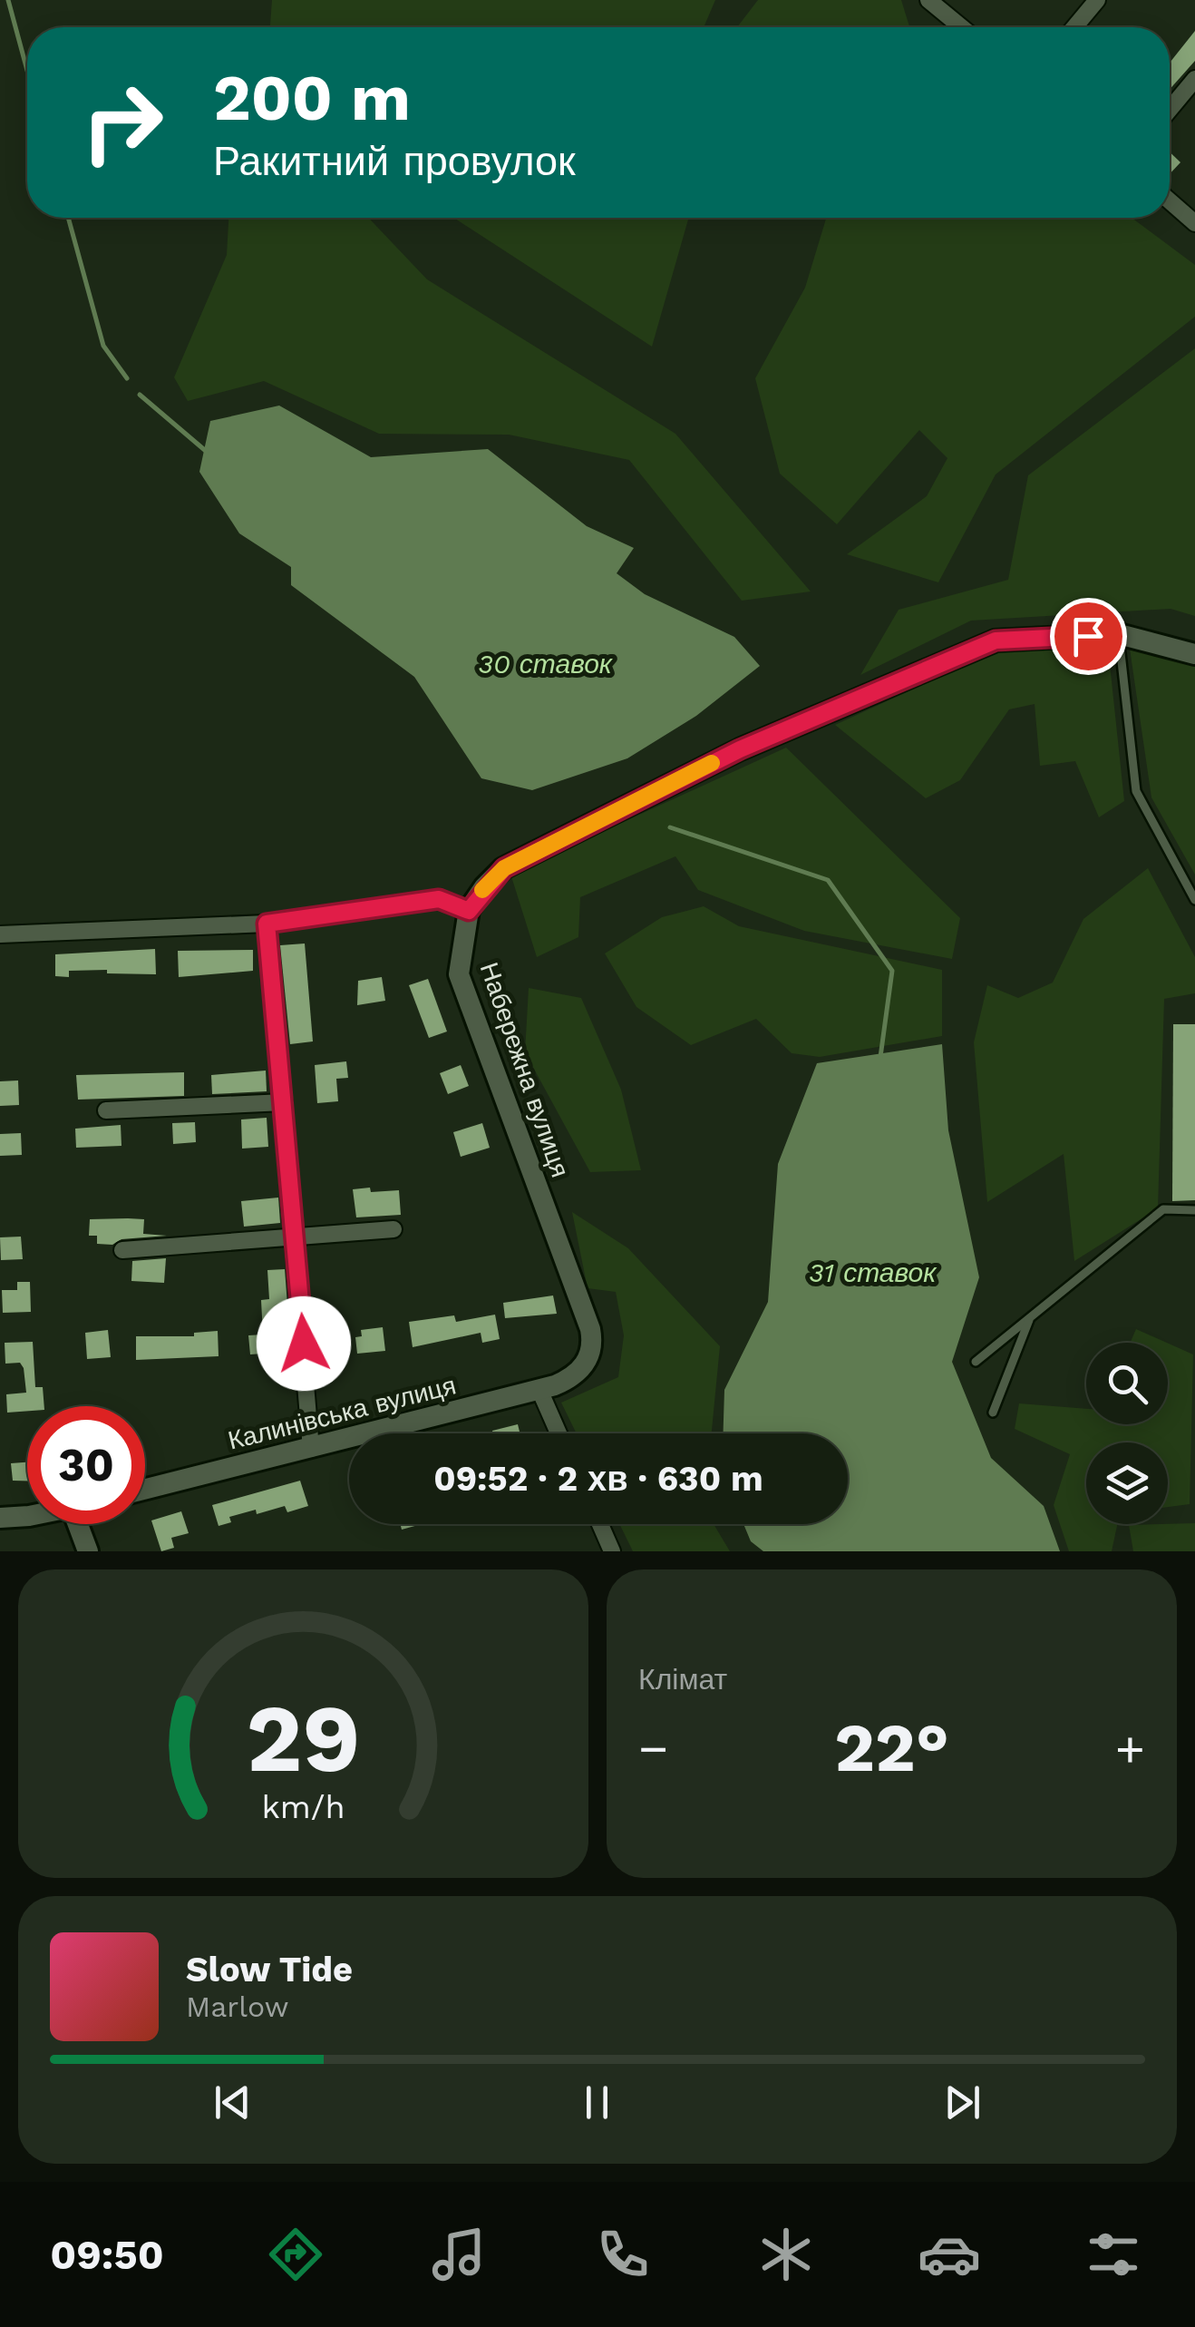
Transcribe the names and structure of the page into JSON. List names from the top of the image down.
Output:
{
  "streets": {
    "street": ["Набережна вулиця", "Калинівська вулиця"]
  },
  "crossings": [
    ["Набережна вулиця", "Калинівська вулиця"]
  ],
  "water": ["30 ставок", "31 ставок"],
  "page": {
    "turn": ["200 m", "Ракитний провулок"],
    "limit": "30",
    "trip": "09:52 · 2 хв · 630 m",
    "tile": "Клімат",
    "heat": ["−", "22°", "+"],
    "song": ["Slow Tide", "Marlow"],
    "tabs": "09:50",
    "gauge": ["29", "km/h"]
  }
}
